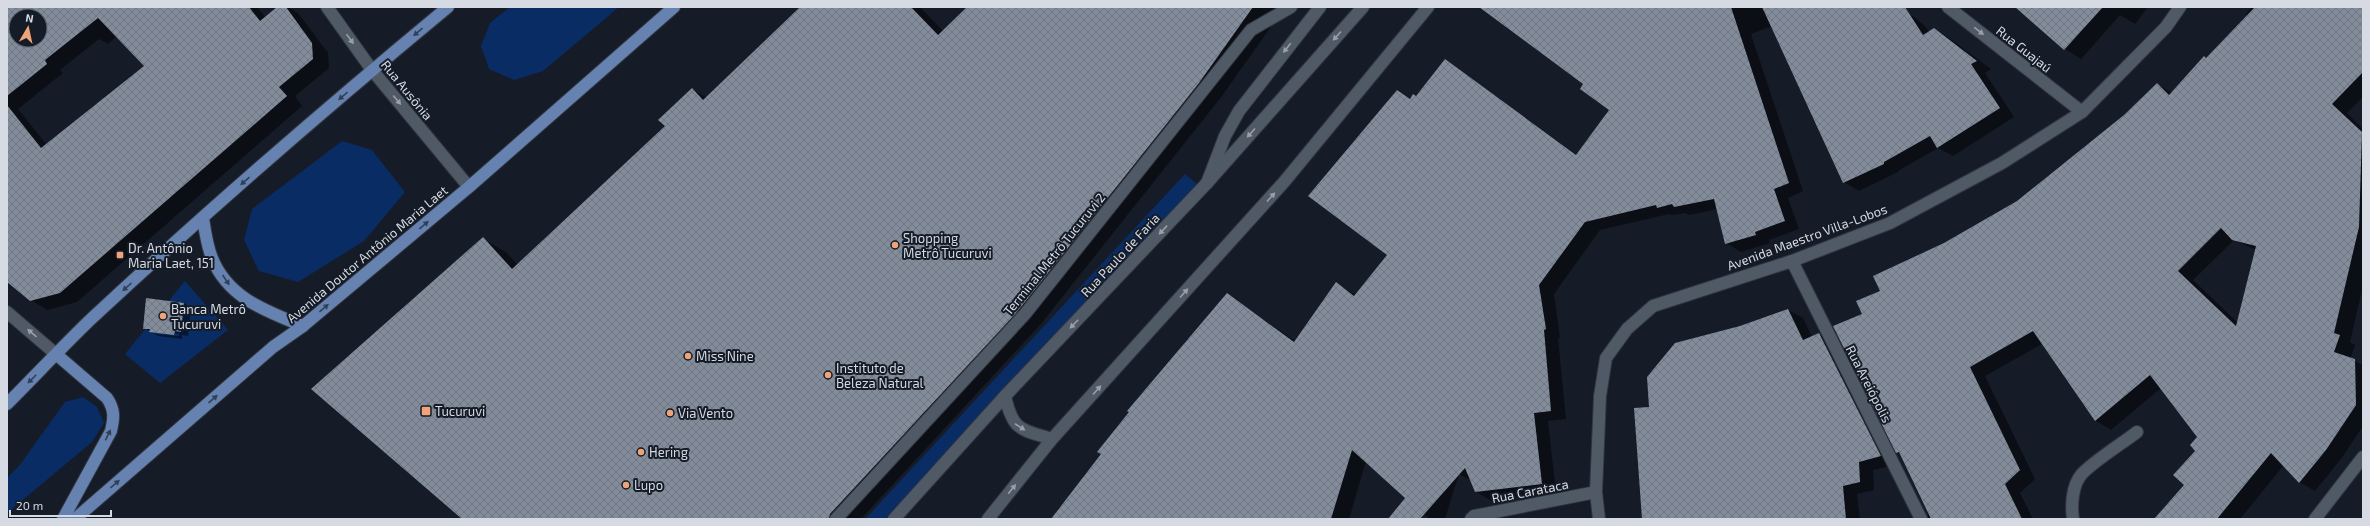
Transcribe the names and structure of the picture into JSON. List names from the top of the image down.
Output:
{
  "streets": {
    "main road": ["Avenida Doutor Antônio Maria Laet"],
    "street": [
      "Rua Guajaú",
      "Rua Ausônia",
      "Avenida Maestro Villa-Lobos",
      "Terminal Metrô Tucuruvi 2",
      "Rua Paulo de Faria",
      "Rua Areiópolis",
      "Rua Carataca"
    ]
  },
  "crossings": [
    ["Rua Guajaú", "Avenida Maestro Villa-Lobos"],
    ["Rua Ausônia", "Avenida Doutor Antônio Maria Laet"],
    ["Avenida Maestro Villa-Lobos", "Rua Areiópolis"],
    ["Avenida Maestro Villa-Lobos", "Rua Carataca"]
  ],
  "one_way": ["Rua Guajaú", "Rua Ausônia", "Avenida Doutor Antônio Maria Laet"],
  "places": {
    "other": [
      "Shopping Metrô Tucuruvi",
      "Banca Metrô Tucuruvi",
      "Miss Nine",
      "Instituto de Beleza Natural",
      "Via Vento",
      "Hering",
      "Lupo"
    ],
    "transit": ["Dr. Antônio Maria Laet, 151", "Tucuruvi"]
  },
  "scale_bar": "20 m",
  "north": "top"
}
